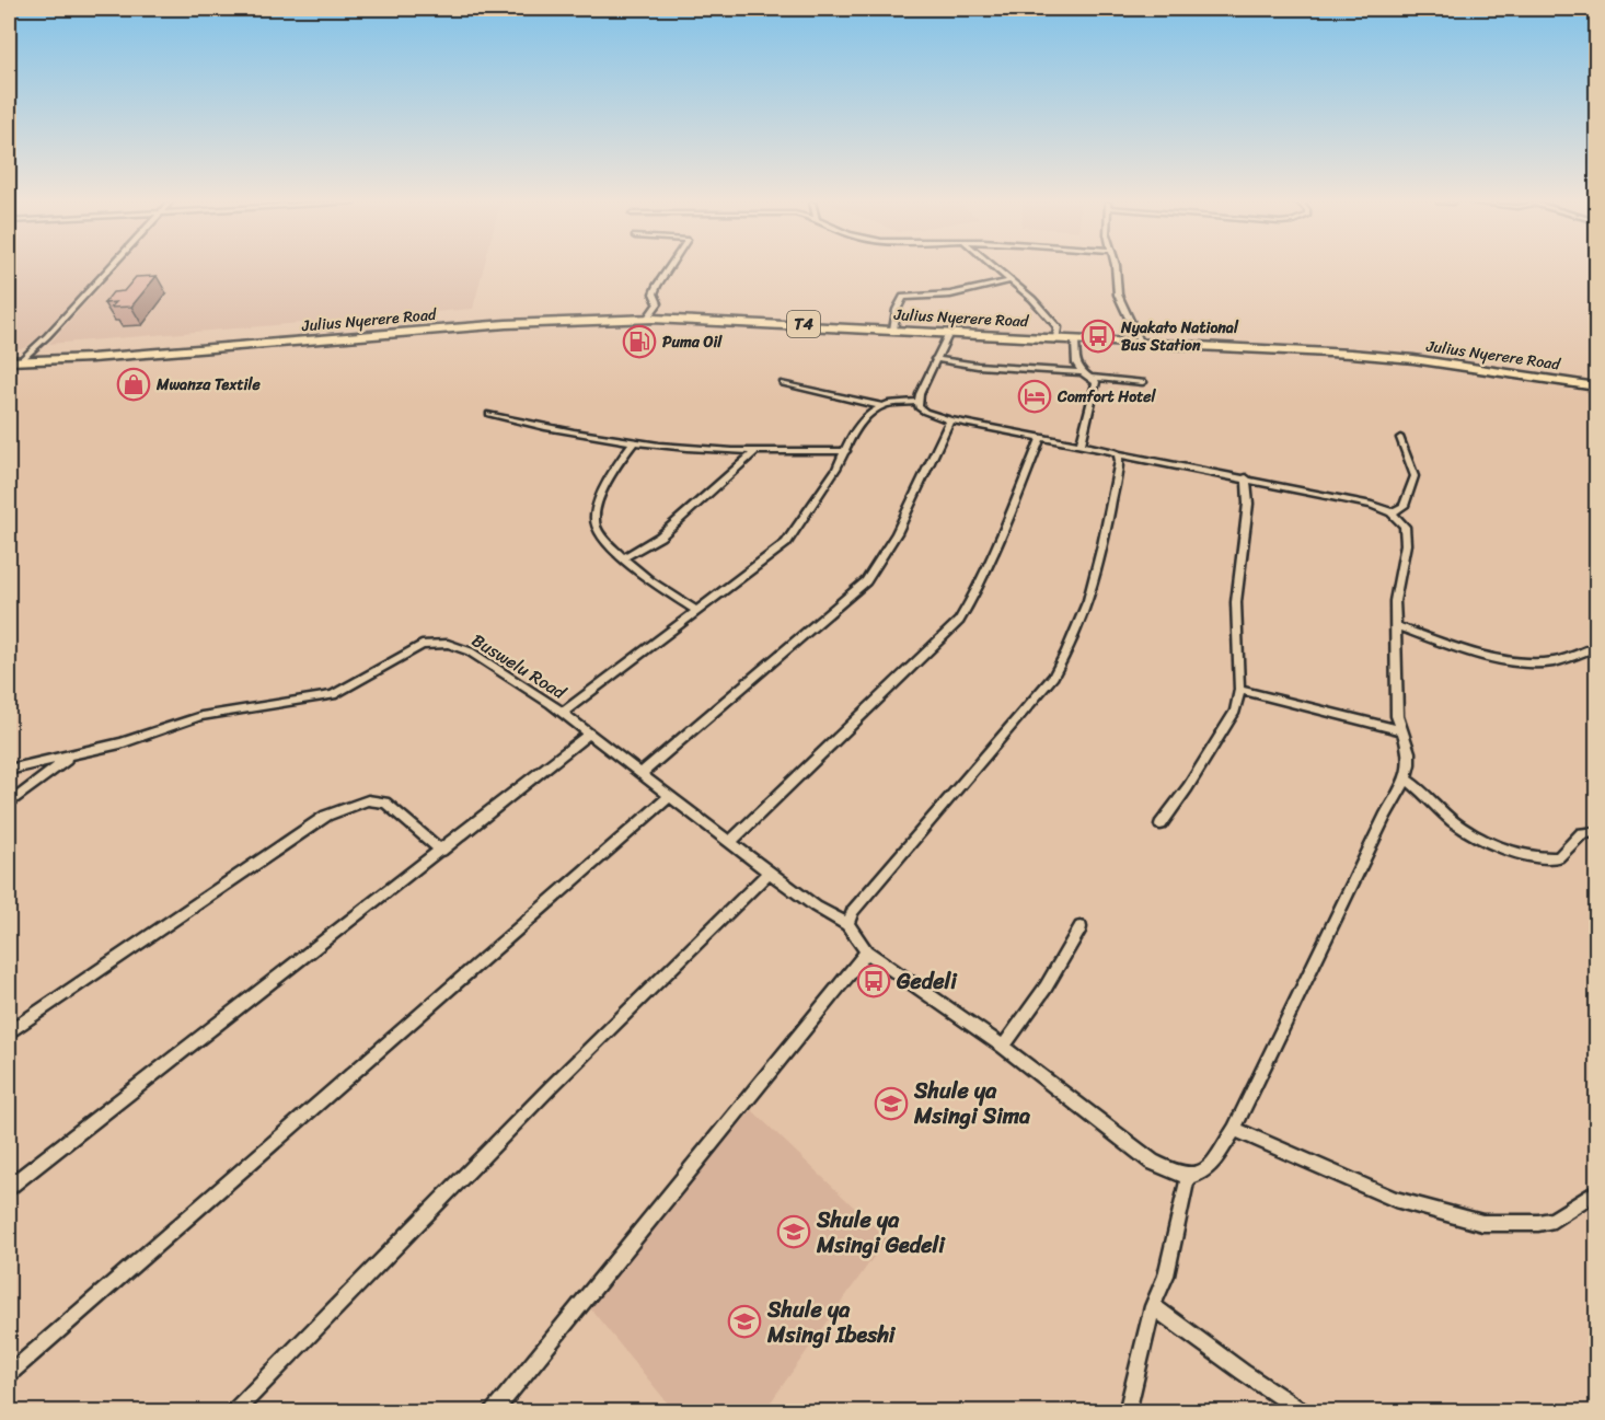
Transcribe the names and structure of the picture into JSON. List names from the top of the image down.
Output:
{
  "streets": {
    "highway": ["Julius Nyerere Road", "T4"],
    "street": ["Buswelu Road"]
  },
  "places": {
    "bus stop": ["Nyakato National Bus Station", "Gedeli"],
    "fuel station": ["Puma Oil"],
    "shop": ["Mwanza Textile"],
    "hotel": ["Comfort Hotel"],
    "school or university": ["Shule ya Msingi Sima", "Shule ya Msingi Gedeli", "Shule ya Msingi Ibeshi"]
  }
}
